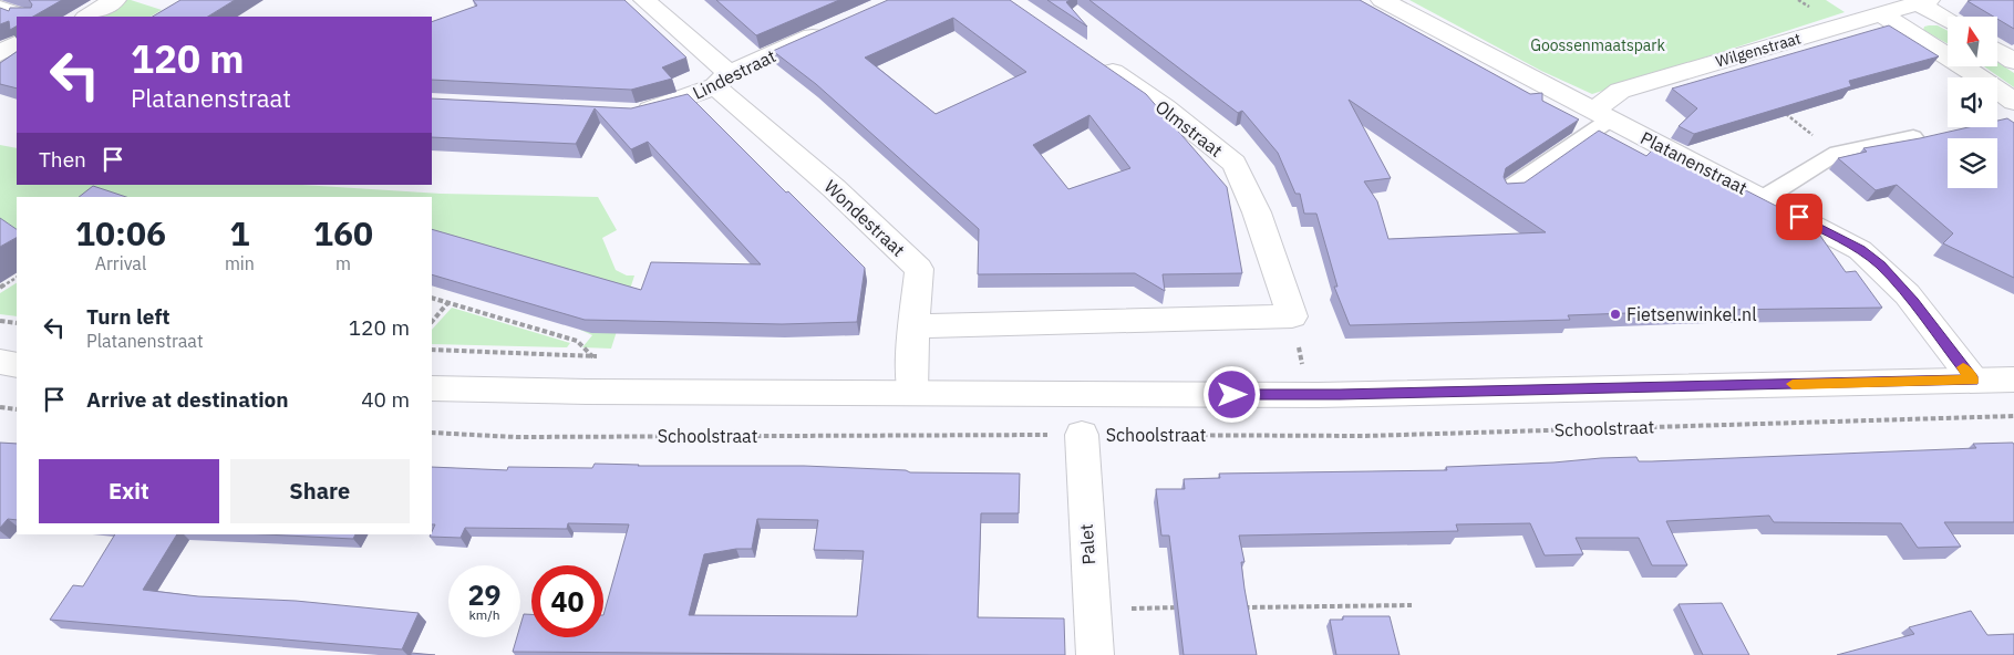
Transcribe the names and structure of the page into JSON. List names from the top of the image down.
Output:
{
  "streets": {
    "street": [
      "Wilgenstraat",
      "Lindestraat",
      "Olmstraat",
      "Platanenstraat",
      "Wondestraat",
      "Palet"
    ],
    "path": ["Schoolstraat"]
  },
  "crossings": [
    ["Wilgenstraat", "Platanenstraat"],
    ["Lindestraat", "Wondestraat"],
    ["Olmstraat", "Wondestraat"],
    ["Schoolstraat", "Palet"]
  ],
  "parks": ["Goossenmaatspark"],
  "places": ["Fietsenwinkel.nl"],
  "north": "top",
  "page": {
    "turn": ["120 m", "Platanenstraat"],
    "then": "Then",
    "eta": [
      "10:06",
      "Arrival",
      "1",
      "min",
      "160",
      "m"
    ],
    "list": [
      {
        "name": "Turn left",
        "note": "Platanenstraat",
        "value": "120 m"
      },
      {
        "name": "Arrive at destination",
        "value": "40 m"
      }
    ],
    "buttons": ["Exit", "Share"],
    "speed": "29 km/h",
    "limit": "40"
  }
}
